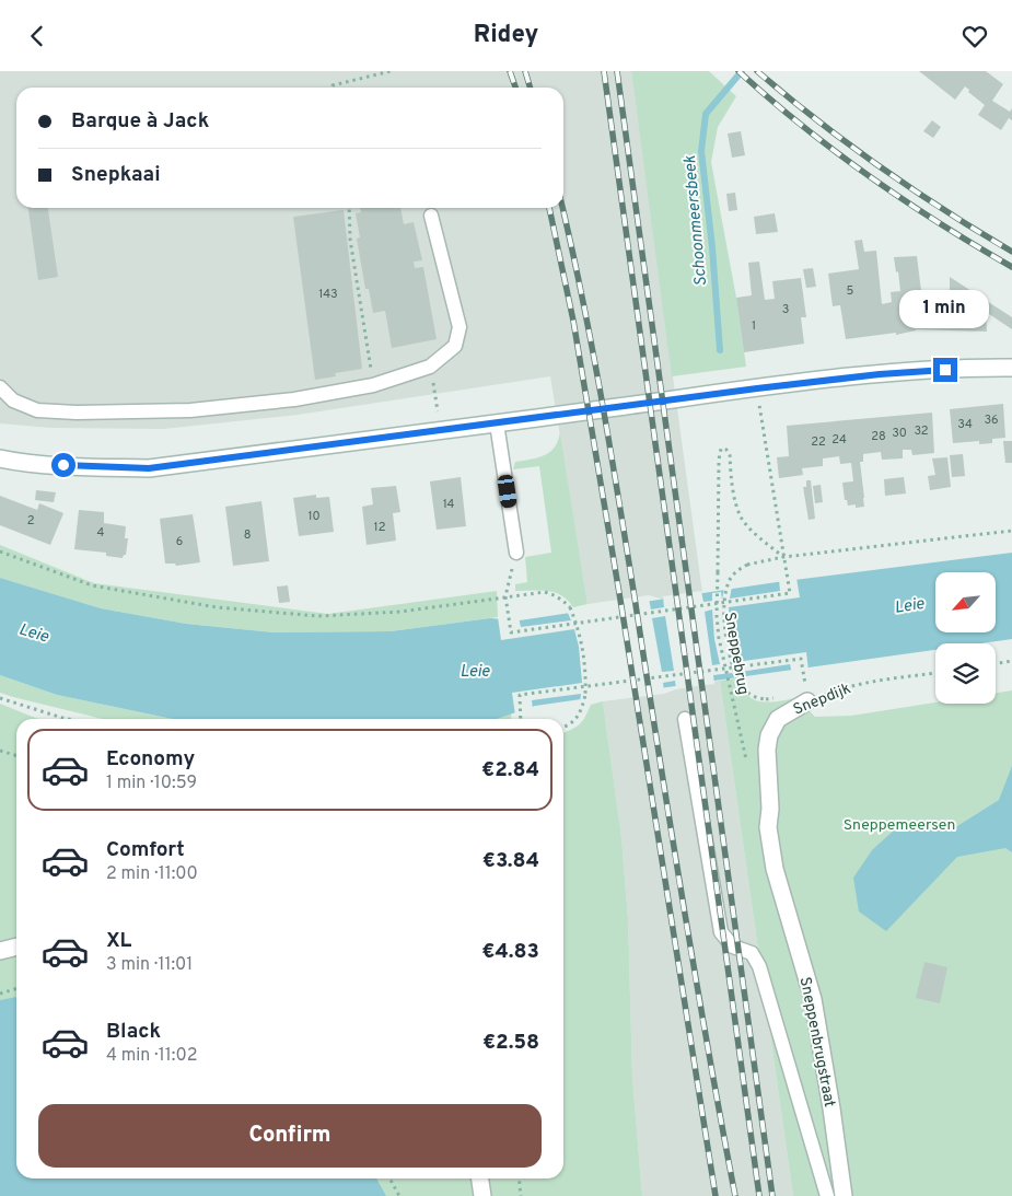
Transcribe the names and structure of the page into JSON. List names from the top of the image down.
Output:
{
  "streets": {
    "street": ["Snepdijk", "Sneppenbrugstraat"],
    "path": ["Sneppebrug"]
  },
  "crossings": [
    ["Snepdijk", "Sneppenbrugstraat"]
  ],
  "water": ["Schoonmeersbeek", "Leie"],
  "parks": ["Sneppemeersen"],
  "house_numbers": [
    "5",
    "143",
    "3",
    "1",
    "36",
    "34",
    "32",
    "30",
    "28",
    "24",
    "22",
    "14",
    "10",
    "2",
    "12",
    "4",
    "8",
    "6"
  ],
  "north": "bottom left",
  "page": {
    "header": "Ridey",
    "banner": ["Barque à Jack", "Snepkaai"],
    "bubble": "1 min",
    "list": [
      {
        "name": "Economy",
        "note": "1 min · 10:59",
        "value": "€2.84"
      },
      {
        "name": "Comfort",
        "note": "2 min · 11:00",
        "value": "€3.84"
      },
      {
        "name": "XL",
        "note": "3 min · 11:01",
        "value": "€4.83"
      },
      {
        "name": "Black",
        "note": "4 min · 11:02",
        "value": "€2.58"
      }
    ],
    "buttons": "Confirm"
  }
}
